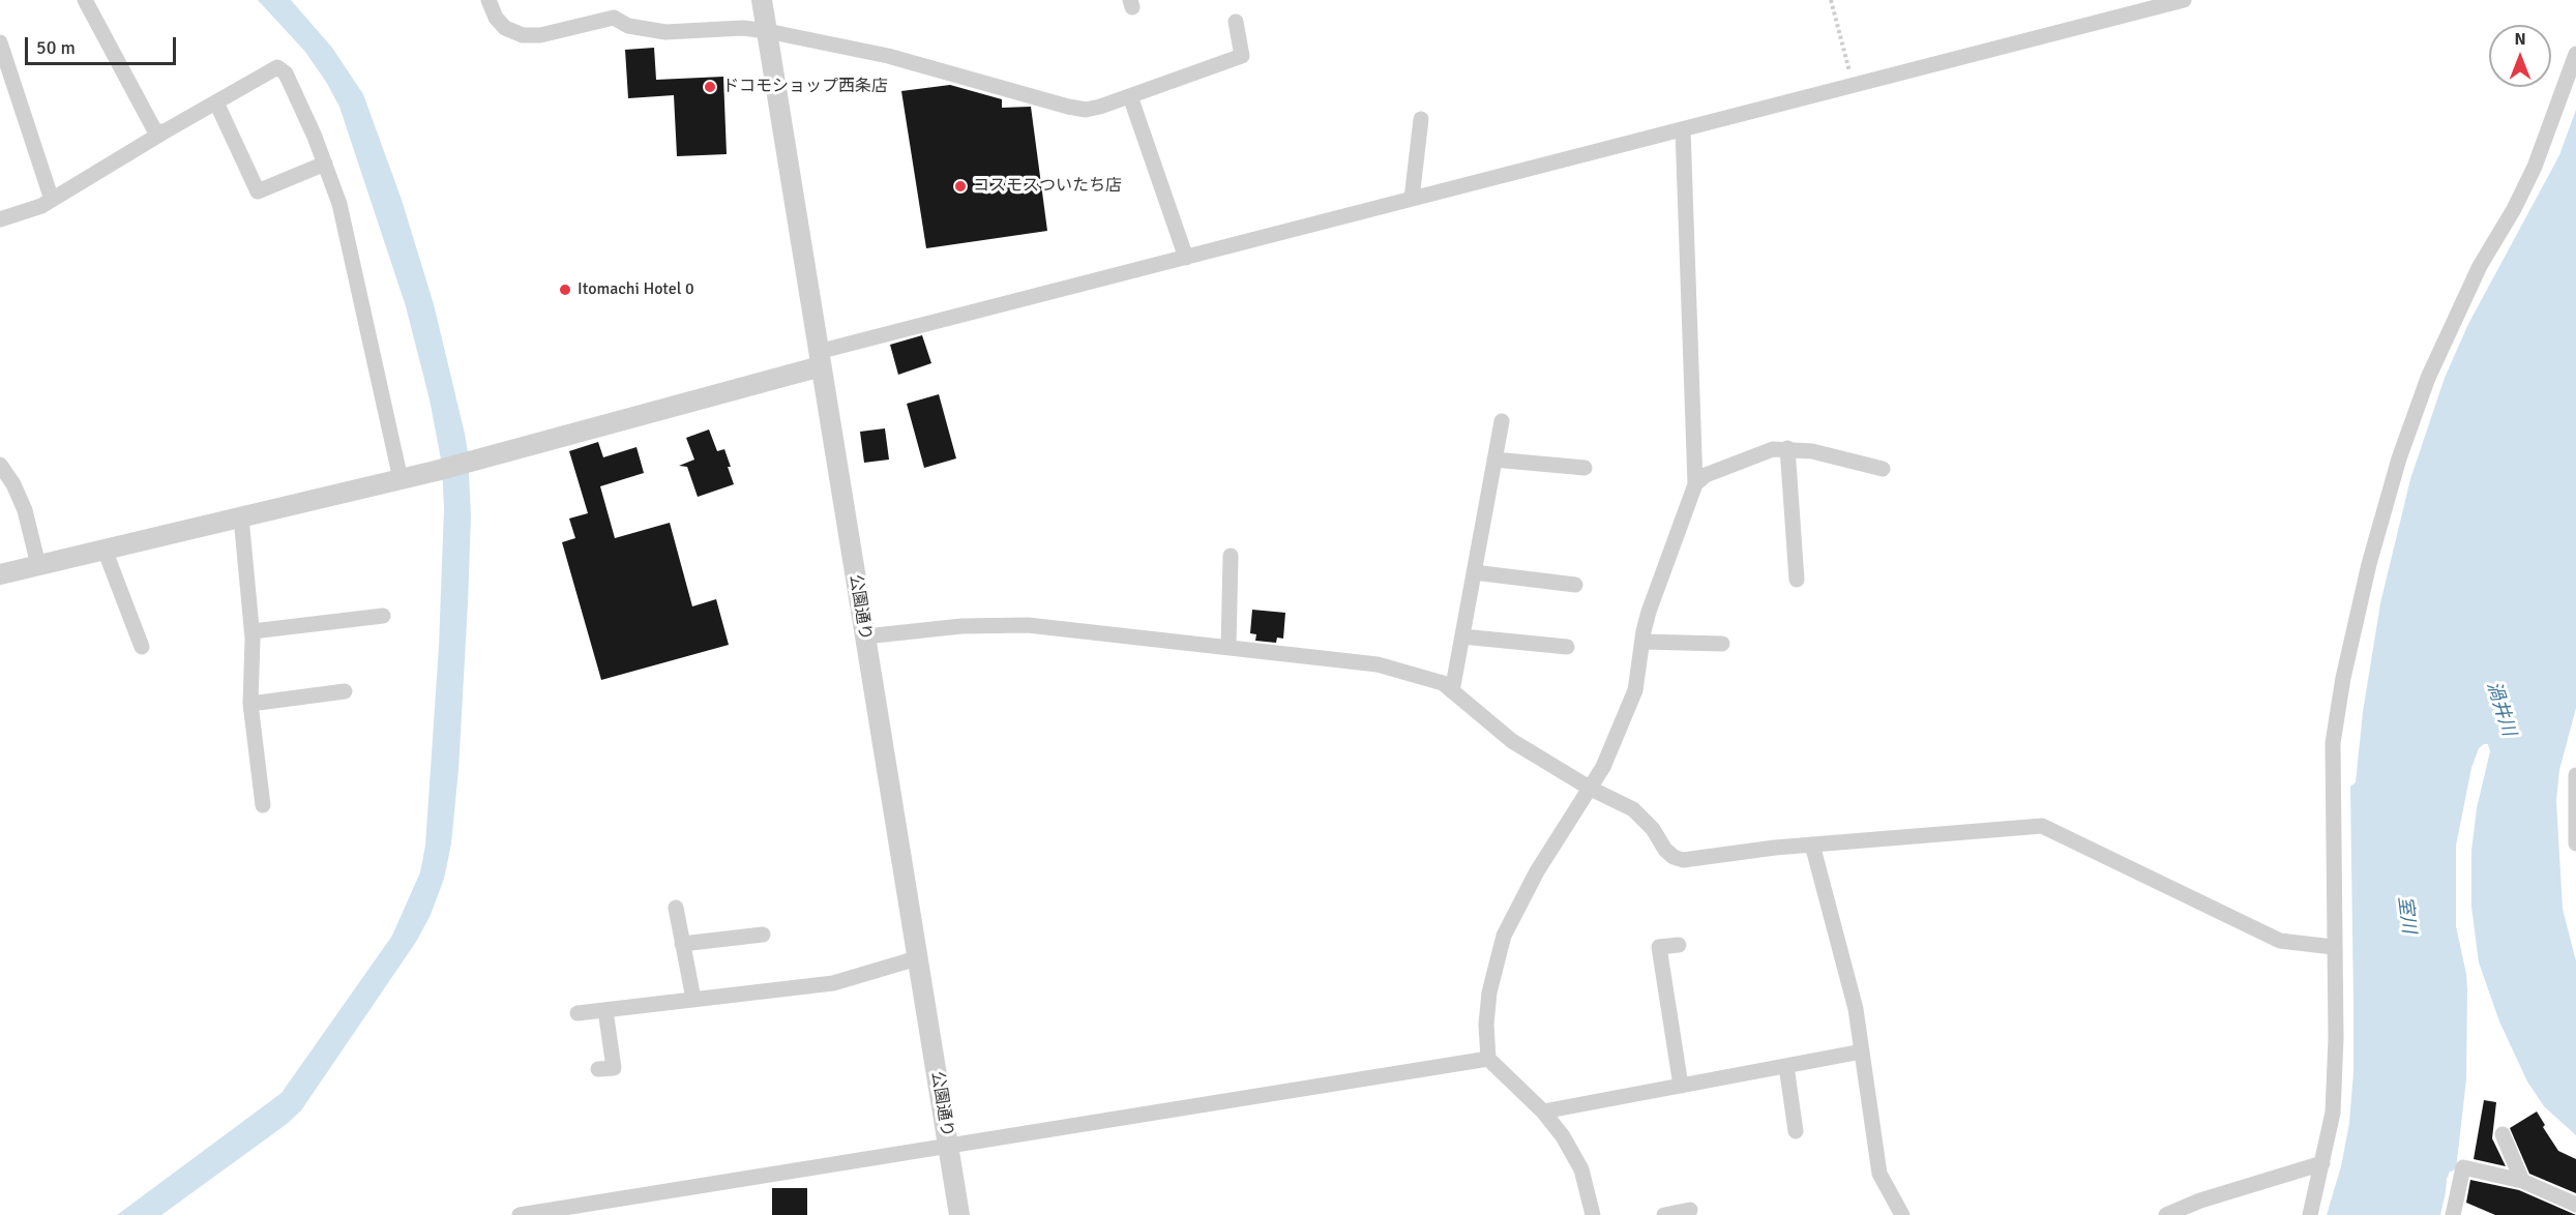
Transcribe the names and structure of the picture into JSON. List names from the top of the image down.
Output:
{
  "streets": {
    "street": ["公園通り"]
  },
  "water": ["渦井川", "室川"],
  "places": ["ドコモショップ西条店", "コスモスついたち店", "Itomachi Hotel 0"],
  "scale_bar": "50 m",
  "north": "top"
}
